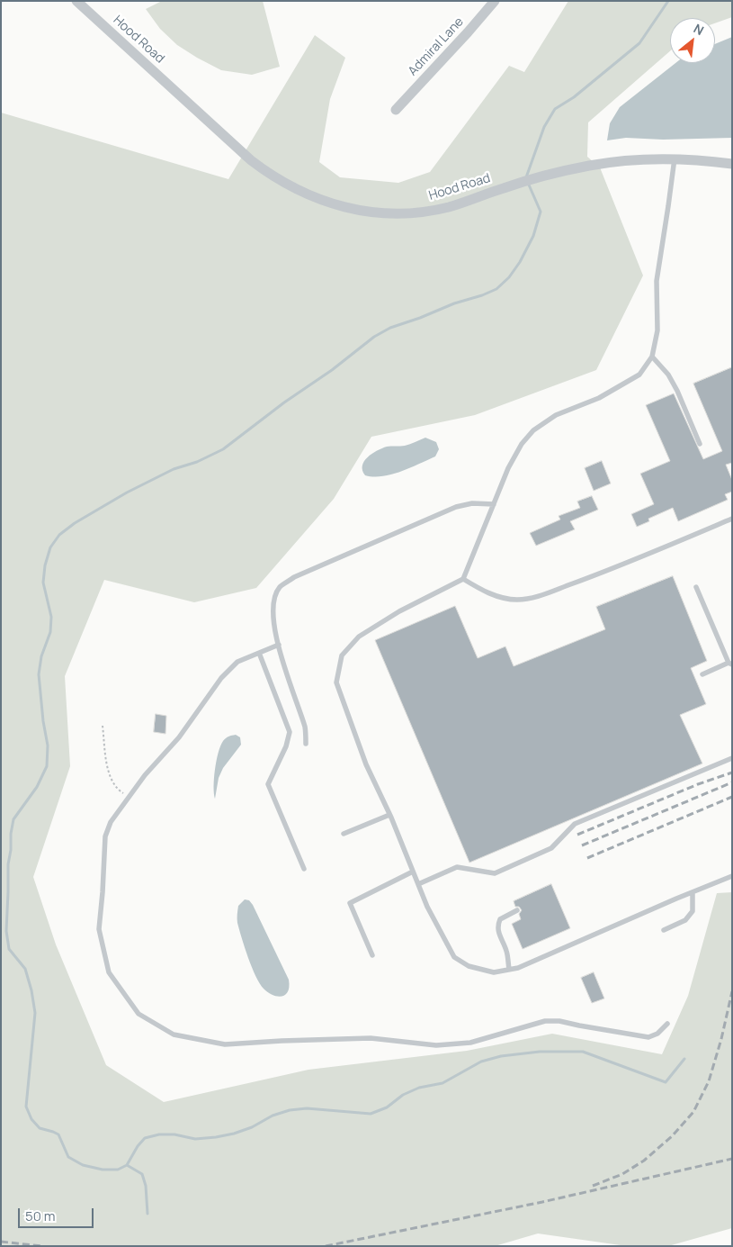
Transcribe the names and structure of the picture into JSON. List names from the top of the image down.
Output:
{
  "streets": {
    "street": ["Hood Road", "Admiral Lane"]
  },
  "scale_bar": "50 m",
  "north": "top right"
}
